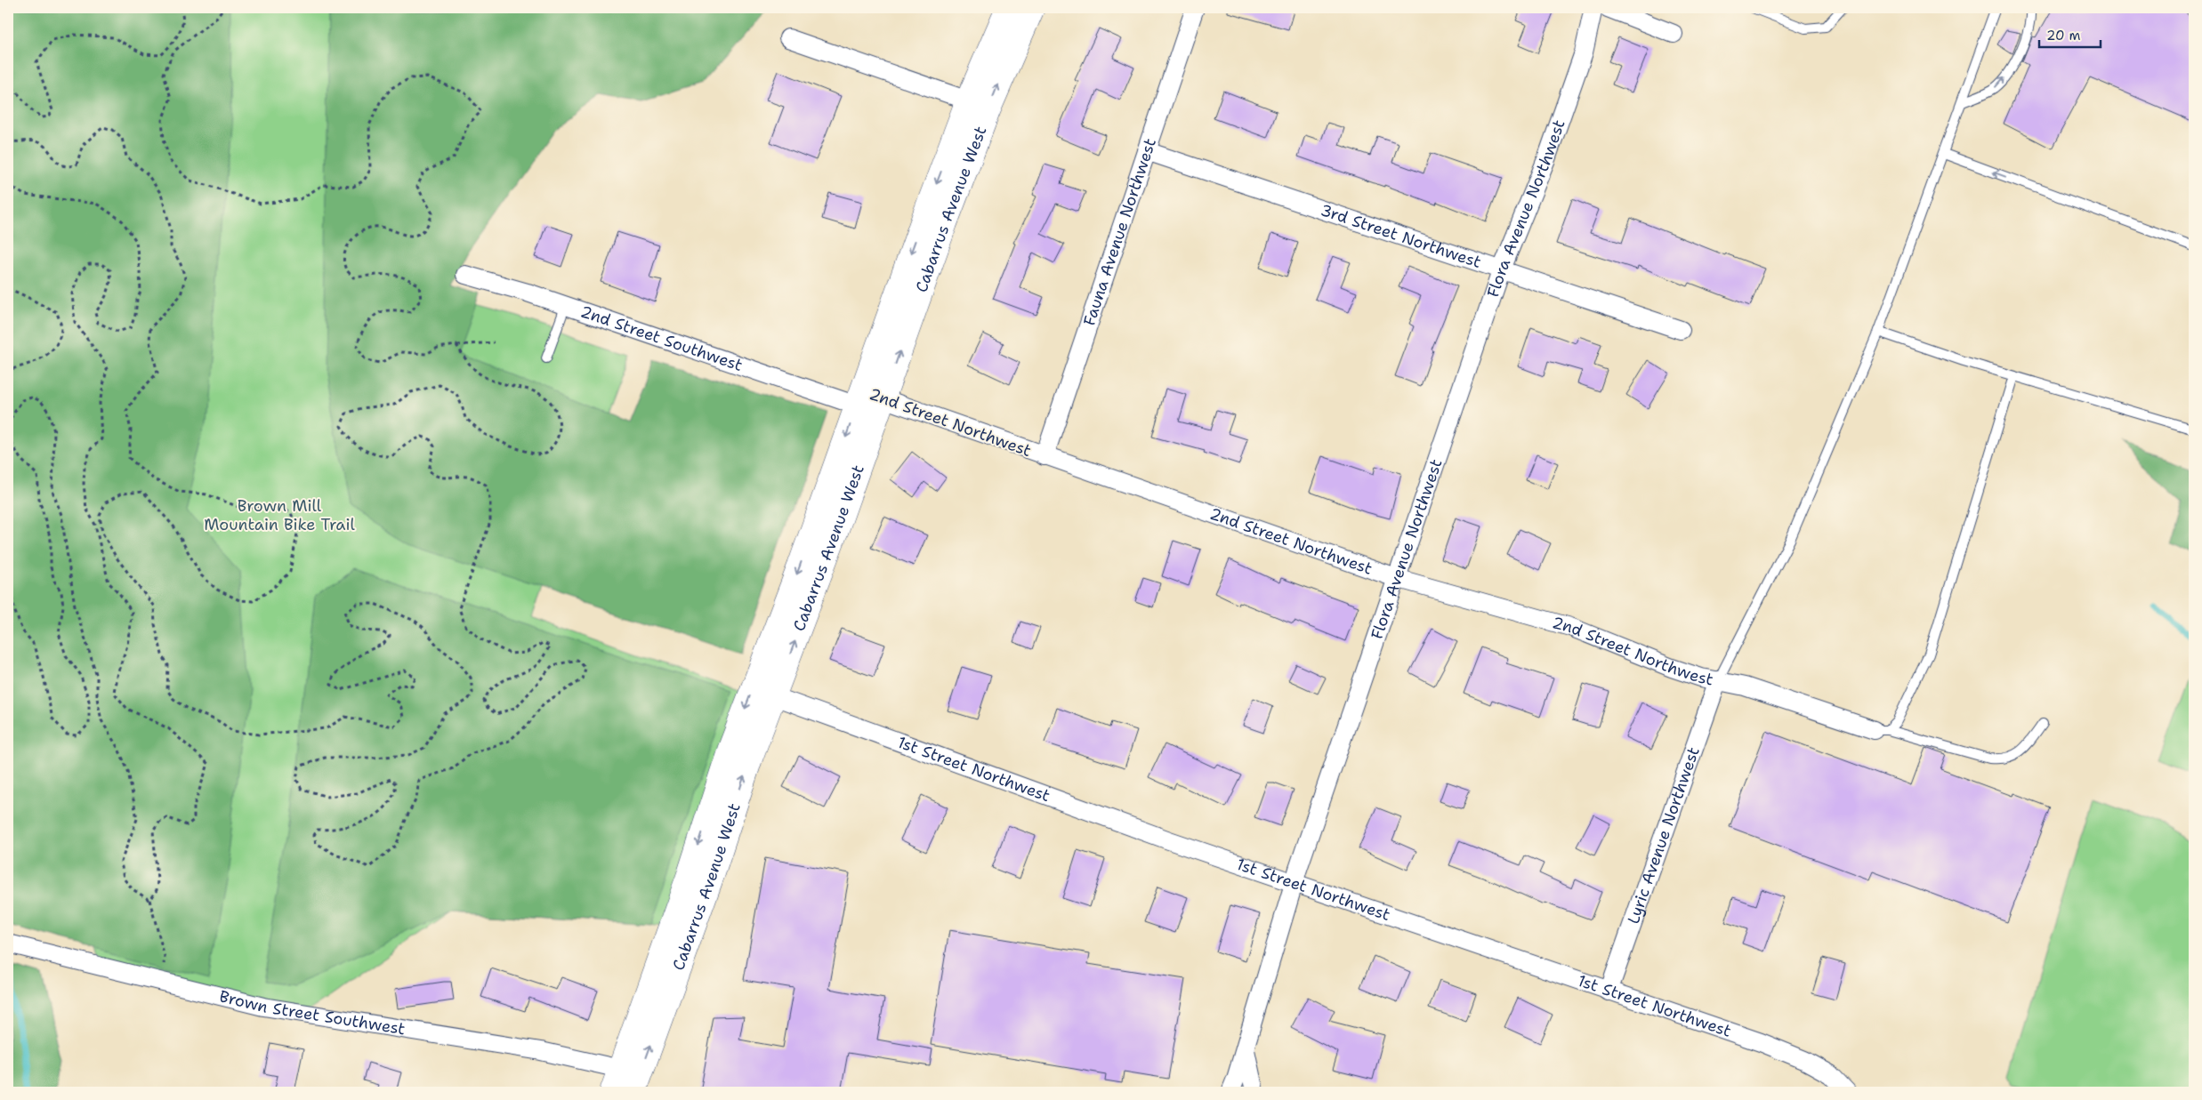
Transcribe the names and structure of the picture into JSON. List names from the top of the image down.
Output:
{
  "streets": {
    "main road": ["Cabarrus Avenue West"],
    "street": [
      "Flora Avenue Northwest",
      "Fauna Avenue Northwest",
      "3rd Street Northwest",
      "2nd Street Southwest",
      "2nd Street Northwest",
      "1st Street Northwest",
      "Lyric Avenue Northwest",
      "Brown Street Southwest"
    ]
  },
  "crossings": [
    ["Flora Avenue Northwest", "3rd Street Northwest"],
    ["Flora Avenue Northwest", "2nd Street Northwest"],
    ["Flora Avenue Northwest", "1st Street Northwest"],
    ["Cabarrus Avenue West", "2nd Street Southwest"],
    ["Cabarrus Avenue West", "2nd Street Northwest"],
    ["Cabarrus Avenue West", "1st Street Northwest"],
    ["Cabarrus Avenue West", "Brown Street Southwest"],
    ["Fauna Avenue Northwest", "3rd Street Northwest"],
    ["Fauna Avenue Northwest", "2nd Street Northwest"],
    ["2nd Street Southwest", "2nd Street Northwest"],
    ["2nd Street Northwest", "Lyric Avenue Northwest"],
    ["1st Street Northwest", "Lyric Avenue Northwest"]
  ],
  "parks": ["Brown Mill Mountain Bike Trail"],
  "scale_bar": "20 m"
}
